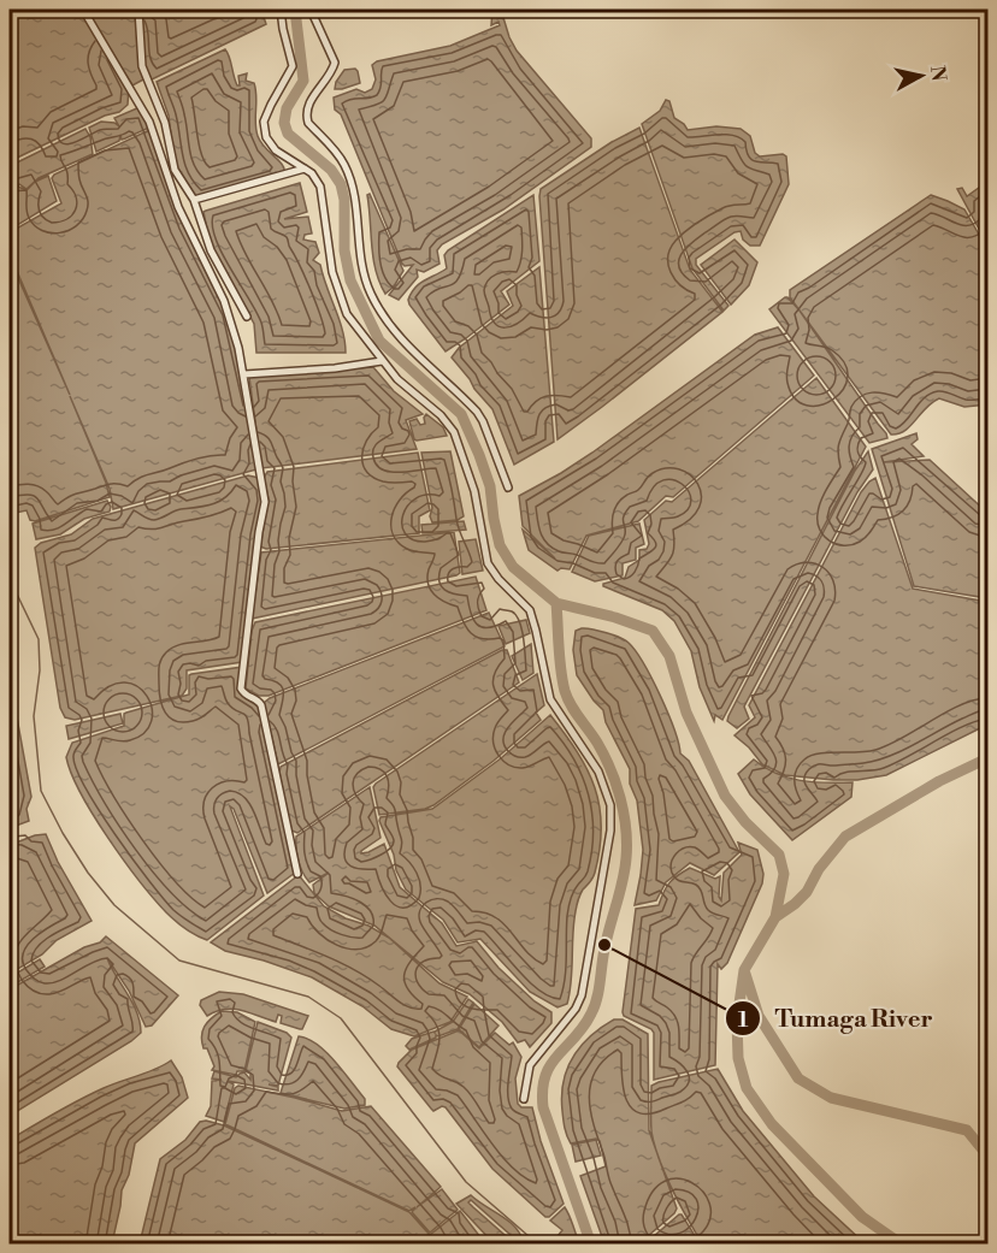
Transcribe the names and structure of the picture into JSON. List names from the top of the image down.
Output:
{
  "places": ["Tumaga River"],
  "north": "right"
}
